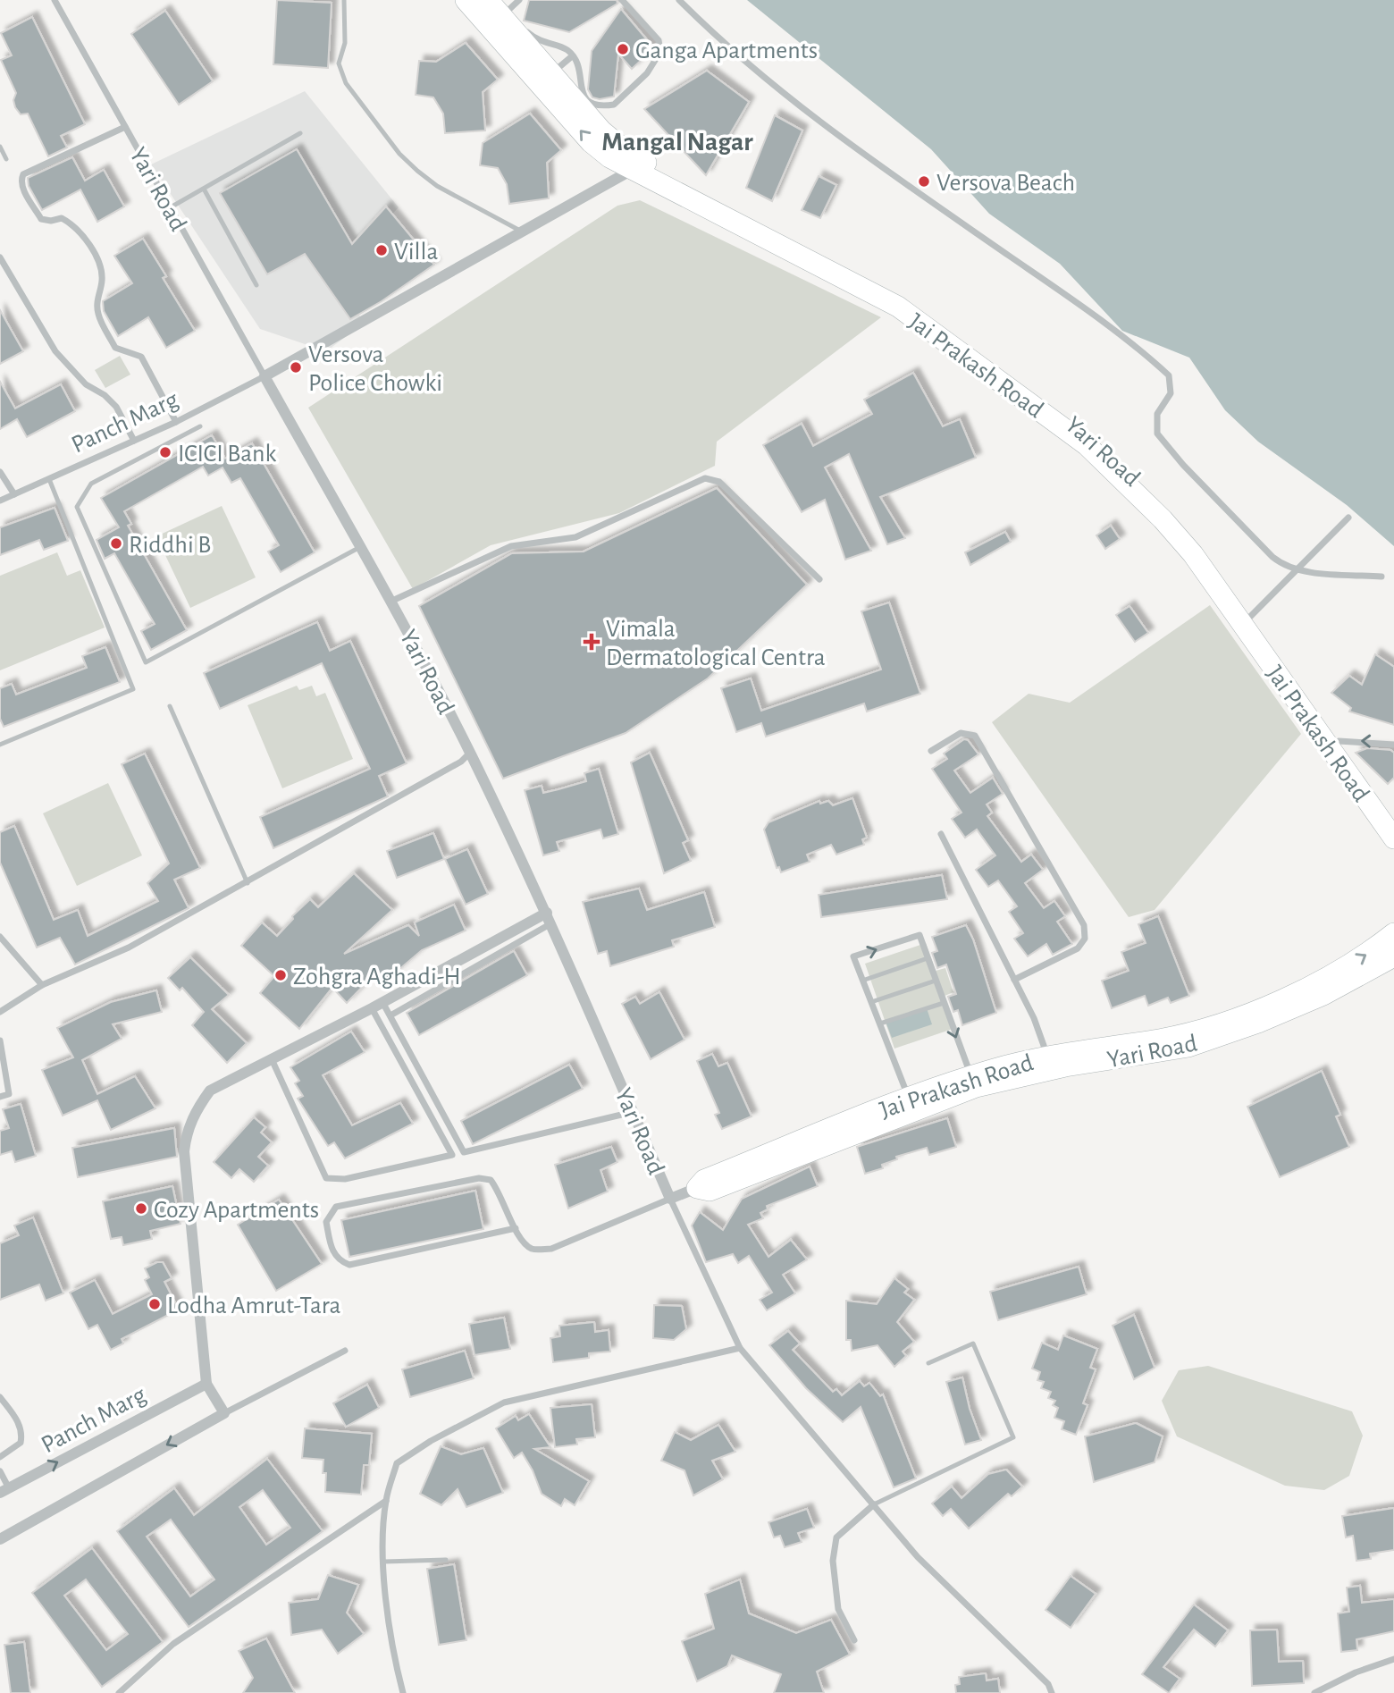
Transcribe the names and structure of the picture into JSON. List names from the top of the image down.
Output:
{
  "streets": {
    "main road": ["Yari Road", "Jai Prakash Road"],
    "street": ["Panch Marg"]
  },
  "crossings": [
    ["Yari Road", "Jai Prakash Road"],
    ["Yari Road", "Panch Marg"]
  ],
  "districts": ["Mangal Nagar"],
  "places": {
    "other": [
      "Ganga Apartments",
      "Versova Beach",
      "Villa",
      "Versova Police Chowki",
      "ICICI Bank",
      "Riddhi B",
      "Zohgra Aghadi-H",
      "Cozy Apartments",
      "Lodha Amrut-Tara"
    ],
    "health": ["Vimala Dermatological Centra"]
  }
}
